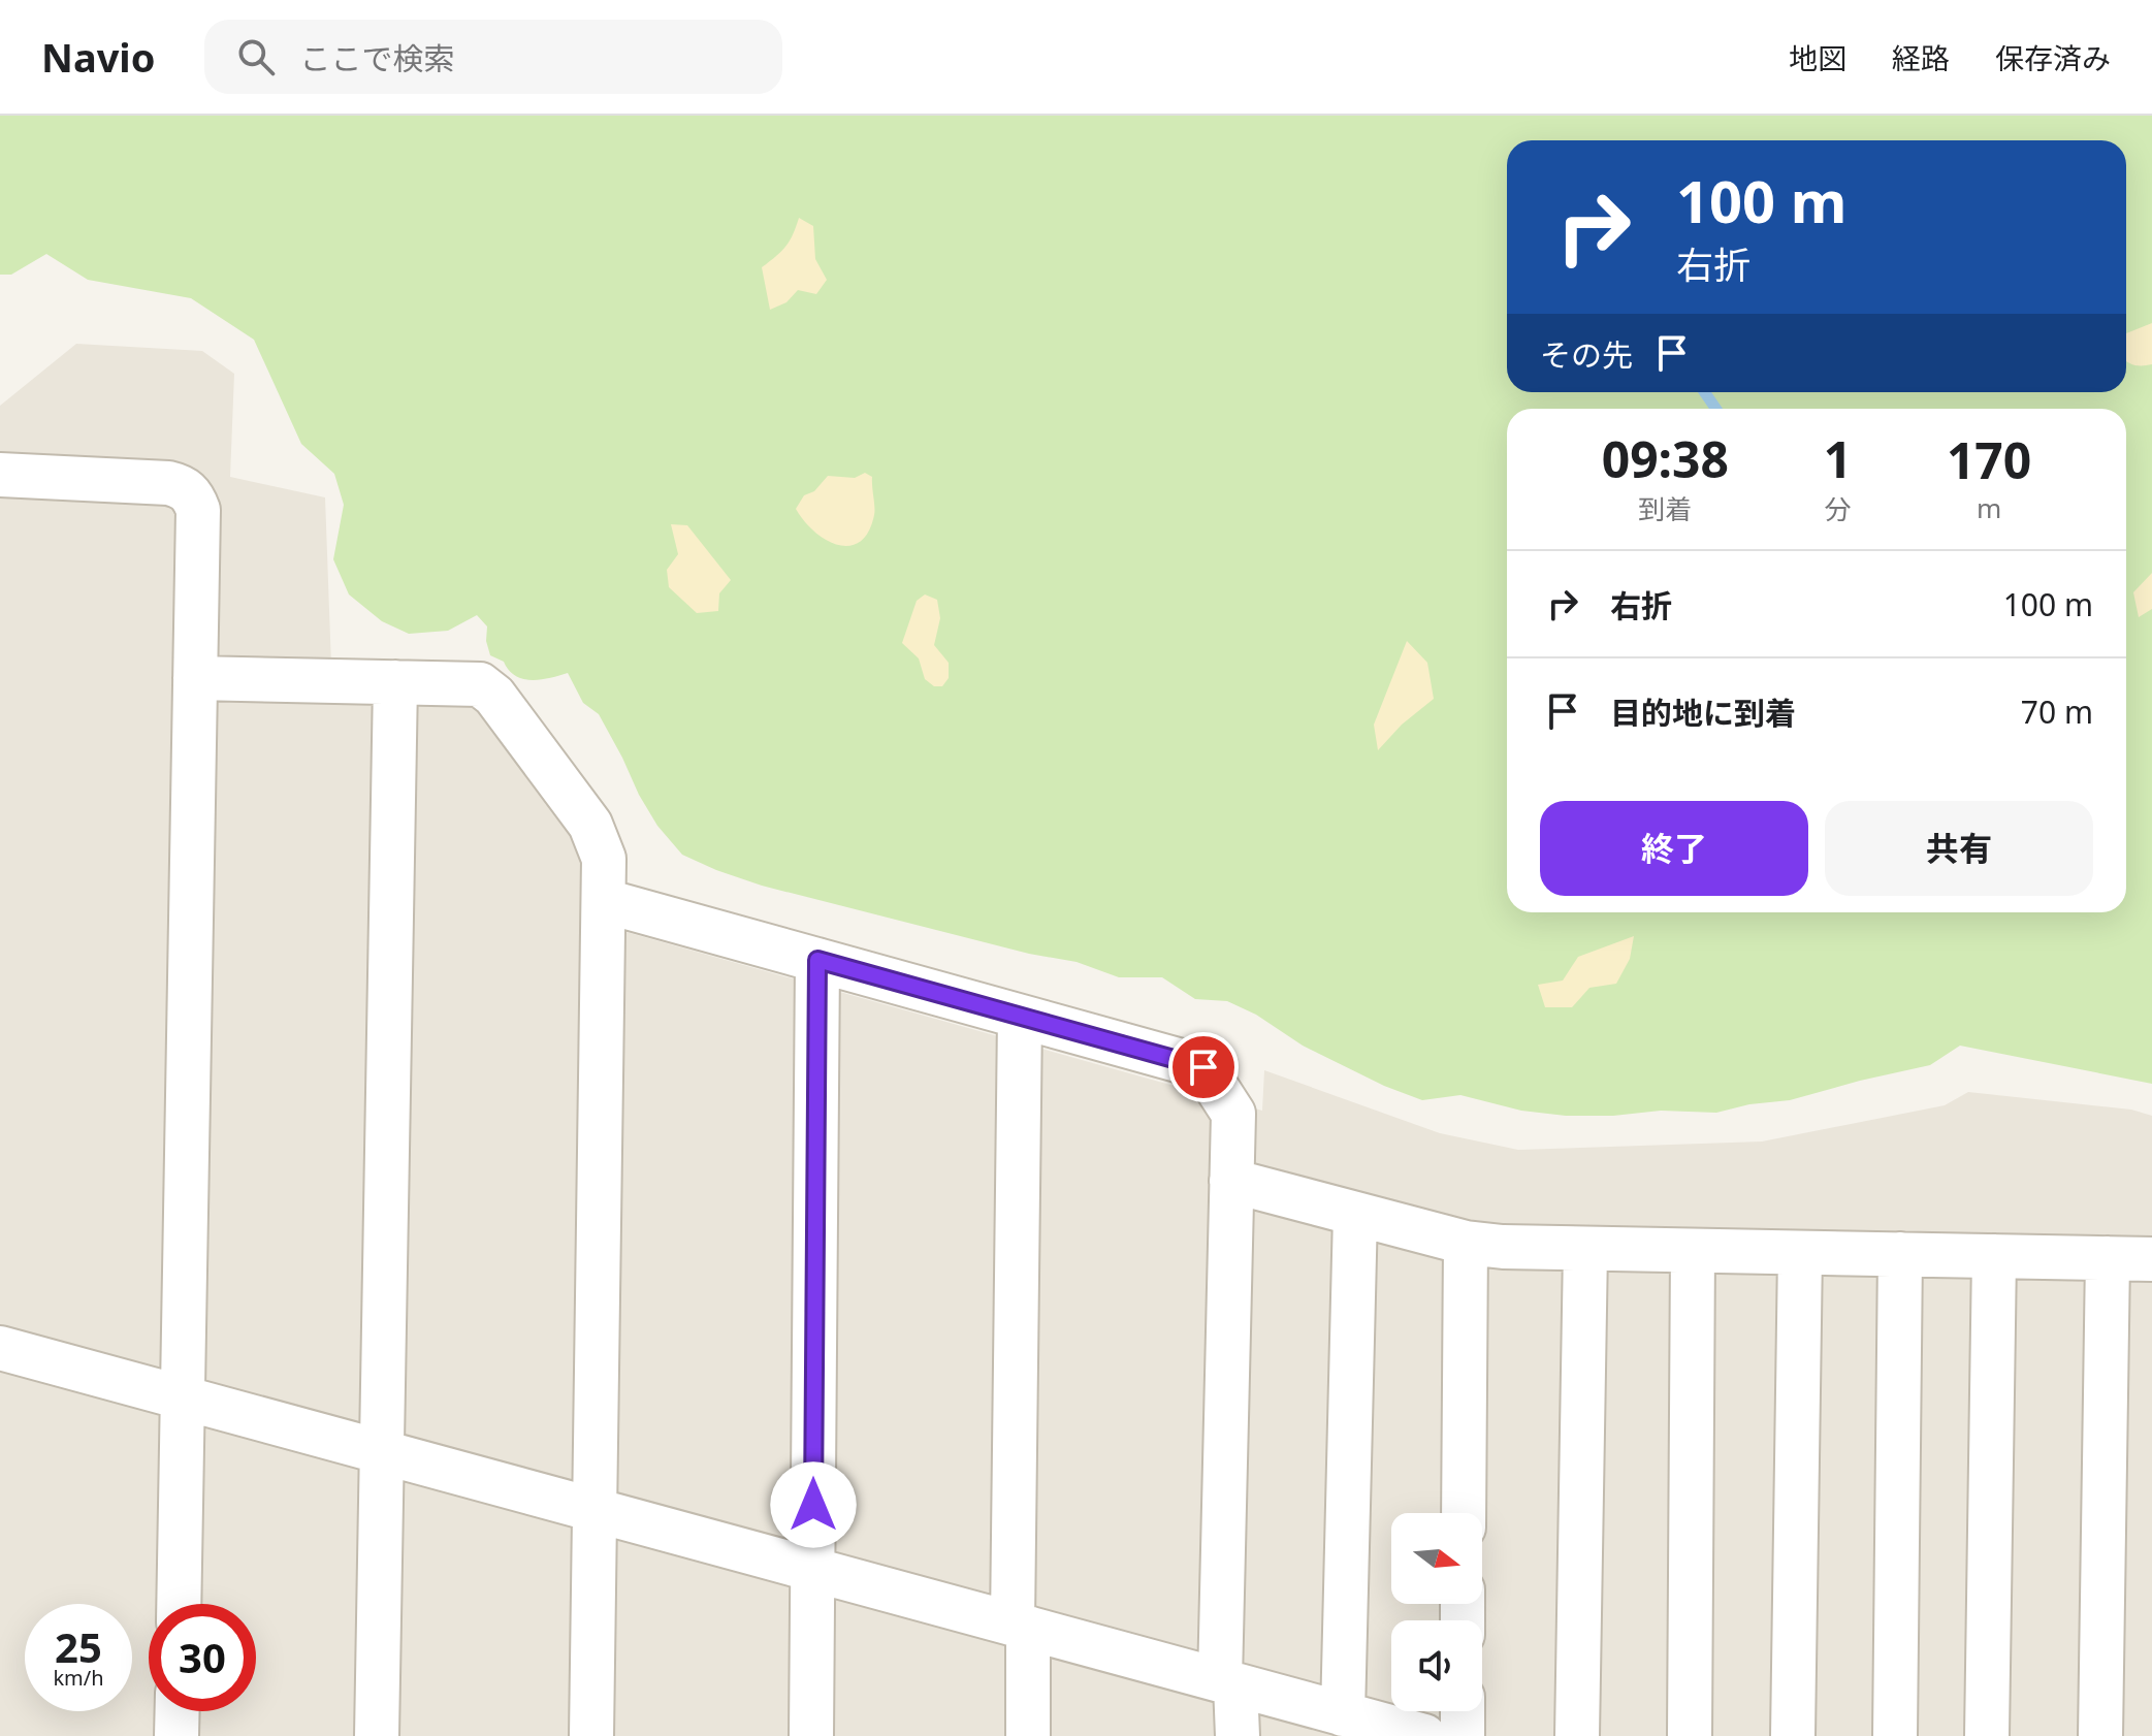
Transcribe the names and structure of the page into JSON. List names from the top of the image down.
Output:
{
  "north": "right",
  "page": {
    "header": "Navio",
    "search": "ここで検索",
    "nav": ["地図", "経路", "保存済み"],
    "turn": ["100 m", "右折"],
    "then": "その先",
    "eta": [
      "09:38",
      "到着",
      "1",
      "分",
      "170",
      "m"
    ],
    "list": [
      {
        "name": "右折",
        "value": "100 m"
      },
      {
        "name": "目的地に到着",
        "value": "70 m"
      }
    ],
    "buttons": ["終了", "共有"],
    "speed": "25 km/h",
    "limit": "30"
  }
}
